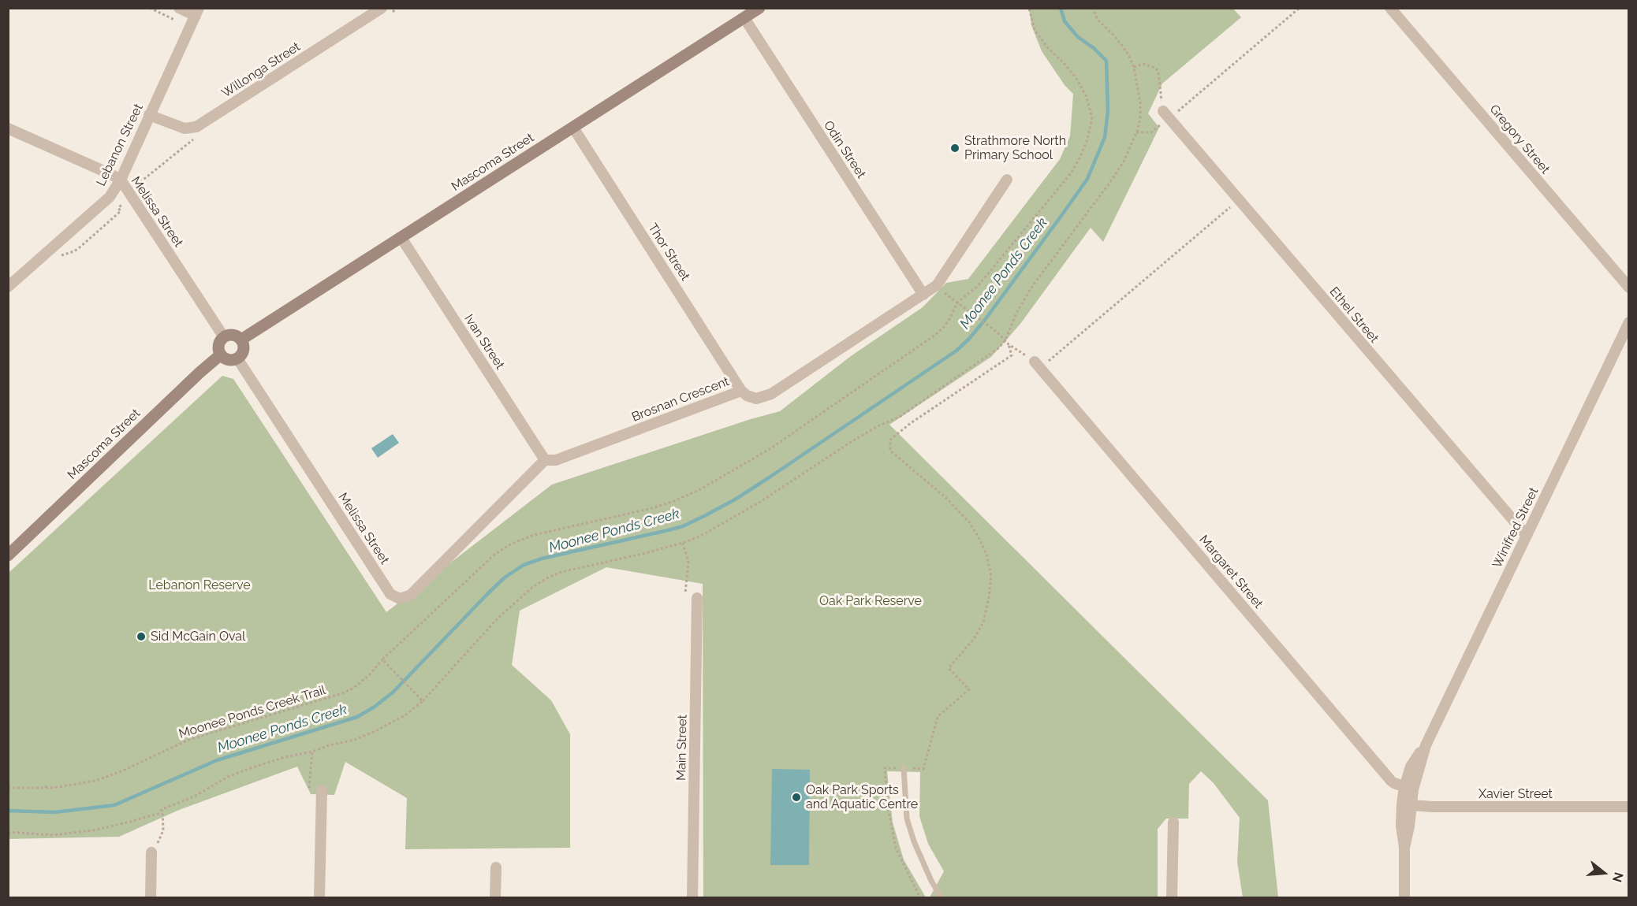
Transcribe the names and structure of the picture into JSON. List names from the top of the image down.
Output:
{
  "streets": {
    "main road": ["Mascoma Street"],
    "street": [
      "Willonga Street",
      "Gregory Street",
      "Lebanon Street",
      "Odin Street",
      "Melissa Street",
      "Thor Street",
      "Ethel Street",
      "Ivan Street",
      "Brosnan Crescent",
      "Winifred Street",
      "Margaret Street",
      "Main Street",
      "Xavier Street"
    ],
    "path": ["Moonee Ponds Creek Trail"]
  },
  "crossings": [
    ["Willonga Street", "Lebanon Street"],
    ["Lebanon Street", "Melissa Street"],
    ["Odin Street", "Mascoma Street"],
    ["Odin Street", "Brosnan Crescent"],
    ["Mascoma Street", "Melissa Street"],
    ["Mascoma Street", "Thor Street"],
    ["Mascoma Street", "Ivan Street"],
    ["Melissa Street", "Ivan Street"],
    ["Melissa Street", "Brosnan Crescent"],
    ["Thor Street", "Brosnan Crescent"],
    ["Ethel Street", "Winifred Street"],
    ["Ivan Street", "Brosnan Crescent"],
    ["Winifred Street", "Margaret Street"],
    ["Winifred Street", "Xavier Street"]
  ],
  "water": ["Moonee Ponds Creek"],
  "parks": ["Lebanon Reserve", "Oak Park Reserve"],
  "places": ["Strathmore North Primary School", "Sid McGain Oval", "Oak Park Sports and Aquatic Centre"],
  "north": "right"
}
